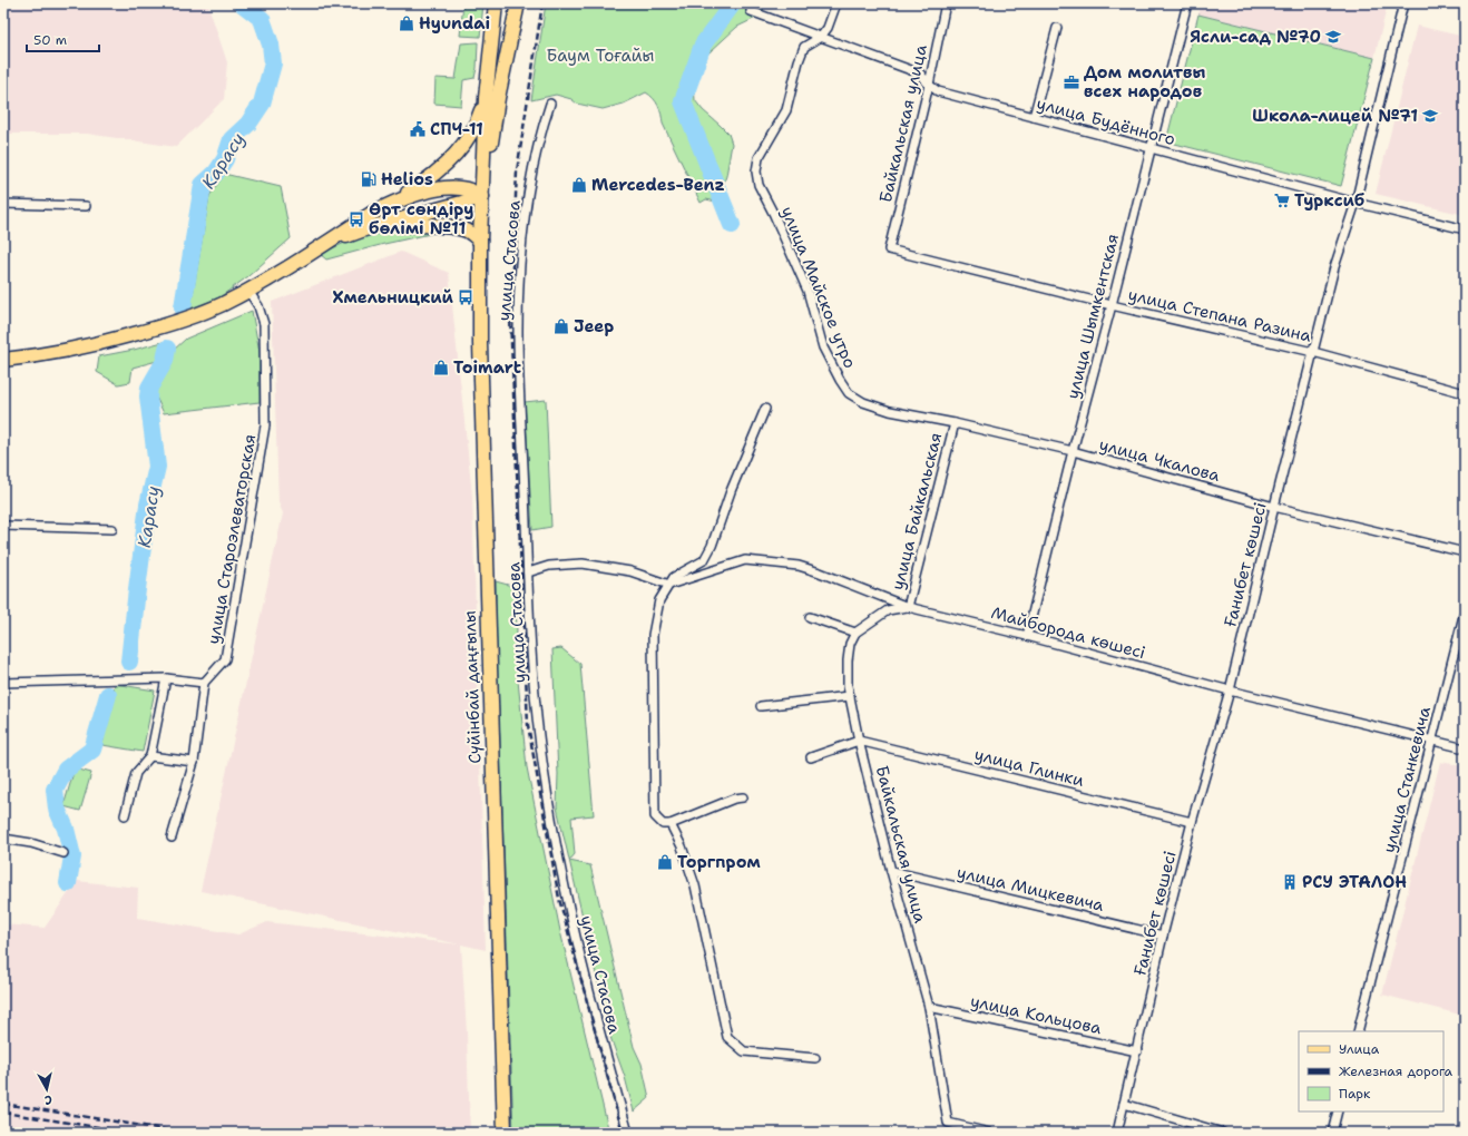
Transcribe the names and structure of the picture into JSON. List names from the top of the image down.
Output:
{
  "streets": {
    "main road": ["Сүйінбай даңғылы"],
    "street": [
      "улица Будённого",
      "Байкальская улица",
      "улица Стасова",
      "улица Майское утро",
      "улица Степана Разина",
      "улица Шымкентская",
      "улица Чкалова",
      "улица Байкальская",
      "улица Староэлеваторская",
      "Ғанибет көшесі",
      "Майборода көшесі",
      "улица Глинки",
      "улица Станкевича",
      "улица Мицкевича",
      "улица Кольцова"
    ]
  },
  "crossings": [
    ["улица Будённого", "Байкальская улица"],
    ["улица Будённого", "улица Майское утро"],
    ["улица Будённого", "улица Шымкентская"],
    ["улица Будённого", "Ғанибет көшесі"],
    ["Байкальская улица", "улица Степана Разина"],
    ["Байкальская улица", "улица Глинки"],
    ["Байкальская улица", "улица Мицкевича"],
    ["Байкальская улица", "улица Кольцова"],
    ["улица Майское утро", "улица Чкалова"],
    ["улица Степана Разина", "улица Шымкентская"],
    ["улица Степана Разина", "Ғанибет көшесі"],
    ["улица Шымкентская", "улица Чкалова"],
    ["улица Шымкентская", "Майборода көшесі"],
    ["улица Чкалова", "улица Байкальская"],
    ["улица Чкалова", "Ғанибет көшесі"],
    ["улица Байкальская", "Майборода көшесі"],
    ["Ғанибет көшесі", "Майборода көшесі"],
    ["Ғанибет көшесі", "улица Глинки"],
    ["Ғанибет көшесі", "улица Мицкевича"],
    ["Ғанибет көшесі", "улица Кольцова"],
    ["Майборода көшесі", "улица Станкевича"]
  ],
  "water": ["Карасу"],
  "parks": ["Баум Тоғайы"],
  "places": {
    "shop": [
      "Hyundai",
      "Mercedes-Benz",
      "Jeep",
      "Toimart",
      "Торгпром"
    ],
    "school or university": ["Ясли-сад №70", "Школа-лицей №71"],
    "office": ["Дом молитвы всех народов"],
    "public building": ["СПЧ-11"],
    "fuel station": ["Helios"],
    "supermarket": ["Турксиб"],
    "bus stop": ["Өрт сөндіру бөлімі №11", "Хмельницкий"],
    "building": ["РСУ ЭТАЛОН"]
  },
  "legend": ["Улица", "Железная дорога", "Парк"],
  "scale_bar": "50 m",
  "north": "bottom"
}
